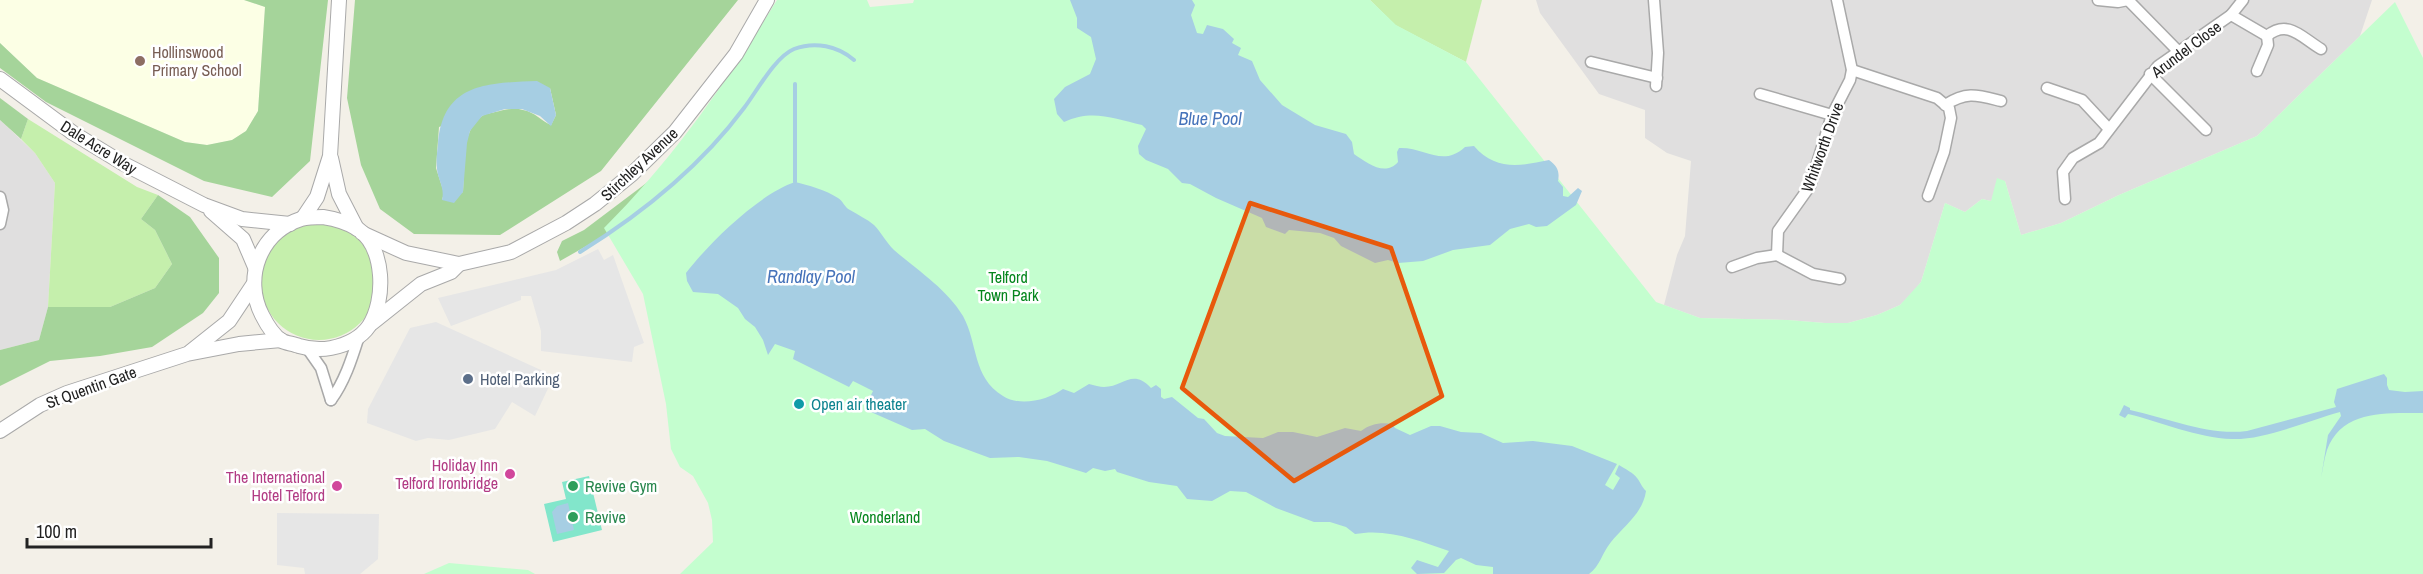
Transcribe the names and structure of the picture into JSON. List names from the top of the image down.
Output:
{
  "streets": {
    "street": [
      "Arundel Close",
      "Dale Acre Way",
      "Whitworth Drive",
      "Stirchley Avenue",
      "St Quentin Gate"
    ]
  },
  "water": ["Blue Pool", "Randlay Pool"],
  "parks": ["Telford Town Park", "Wonderland"],
  "places": [
    "Hollinswood Primary School",
    "Hotel Parking",
    "Open air theater",
    "Holiday Inn Telford Ironbridge",
    "The International Hotel Telford",
    "Revive Gym",
    "Revive"
  ],
  "scale_bar": "100 m"
}
